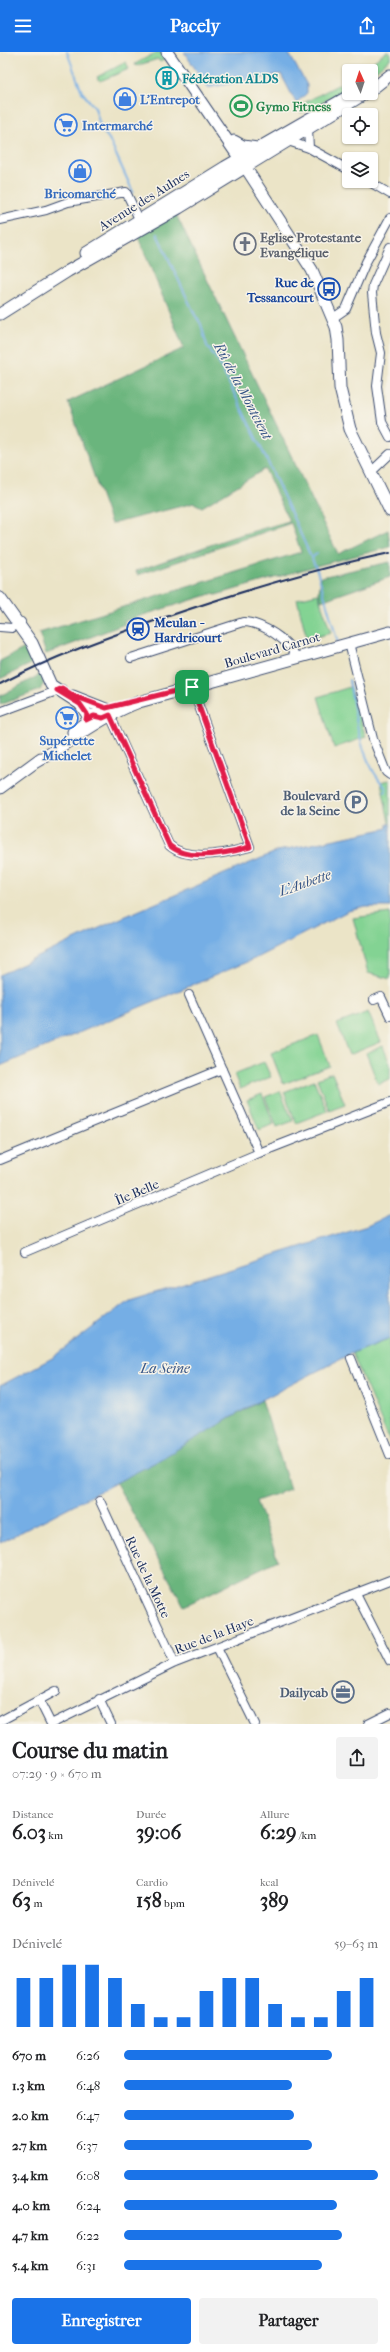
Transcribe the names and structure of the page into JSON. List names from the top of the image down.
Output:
{
  "streets": {
    "main road": ["Avenue des Aulnes", "Boulevard Carnot"],
    "street": ["Île Belle", "Rue de la Motte", "Rue de la Haye"]
  },
  "crossings": [
    ["Rue de la Motte", "Rue de la Haye"]
  ],
  "water": ["Rû de la Montcient", "L'Aubette", "La Seine"],
  "places": {
    "building": ["Fédération ALDS"],
    "shop": ["L'Entrepot", "Bricomarché"],
    "sports": ["Gymo Fitness"],
    "supermarket": ["Intermarché", "Supérette Michelet"],
    "church": ["Eglise Protestante Evangélique"],
    "bus stop": ["Rue de Tessancourt"],
    "station": ["Meulan - Hardricourt"],
    "parking": ["Boulevard de la Seine"],
    "office": ["Dailycab"]
  },
  "north": "top",
  "page": {
    "header": "Pacely",
    "heading": ["Course du matin", "07:29 · 9 × 670 m"],
    "stats": [
      ["Distance", "6.03 km"],
      ["Durée", "39:06"],
      ["Allure", "6:29 /km"],
      ["Dénivelé", "63 m"],
      ["Cardio", "158 bpm"],
      ["kcal", "389"]
    ],
    "chart": ["Dénivelé", "59–63 m"],
    "list": [
      {
        "name": "670 m",
        "note": "6:26"
      },
      {
        "name": "1.3 km",
        "note": "6:48"
      },
      {
        "name": "2.0 km",
        "note": "6:47"
      },
      {
        "name": "2.7 km",
        "note": "6:37"
      },
      {
        "name": "3.4 km",
        "note": "6:08"
      },
      {
        "name": "4.0 km",
        "note": "6:24"
      },
      {
        "name": "4.7 km",
        "note": "6:22"
      },
      {
        "name": "5.4 km",
        "note": "6:31"
      }
    ],
    "buttons": ["Enregistrer", "Partager"]
  }
}
